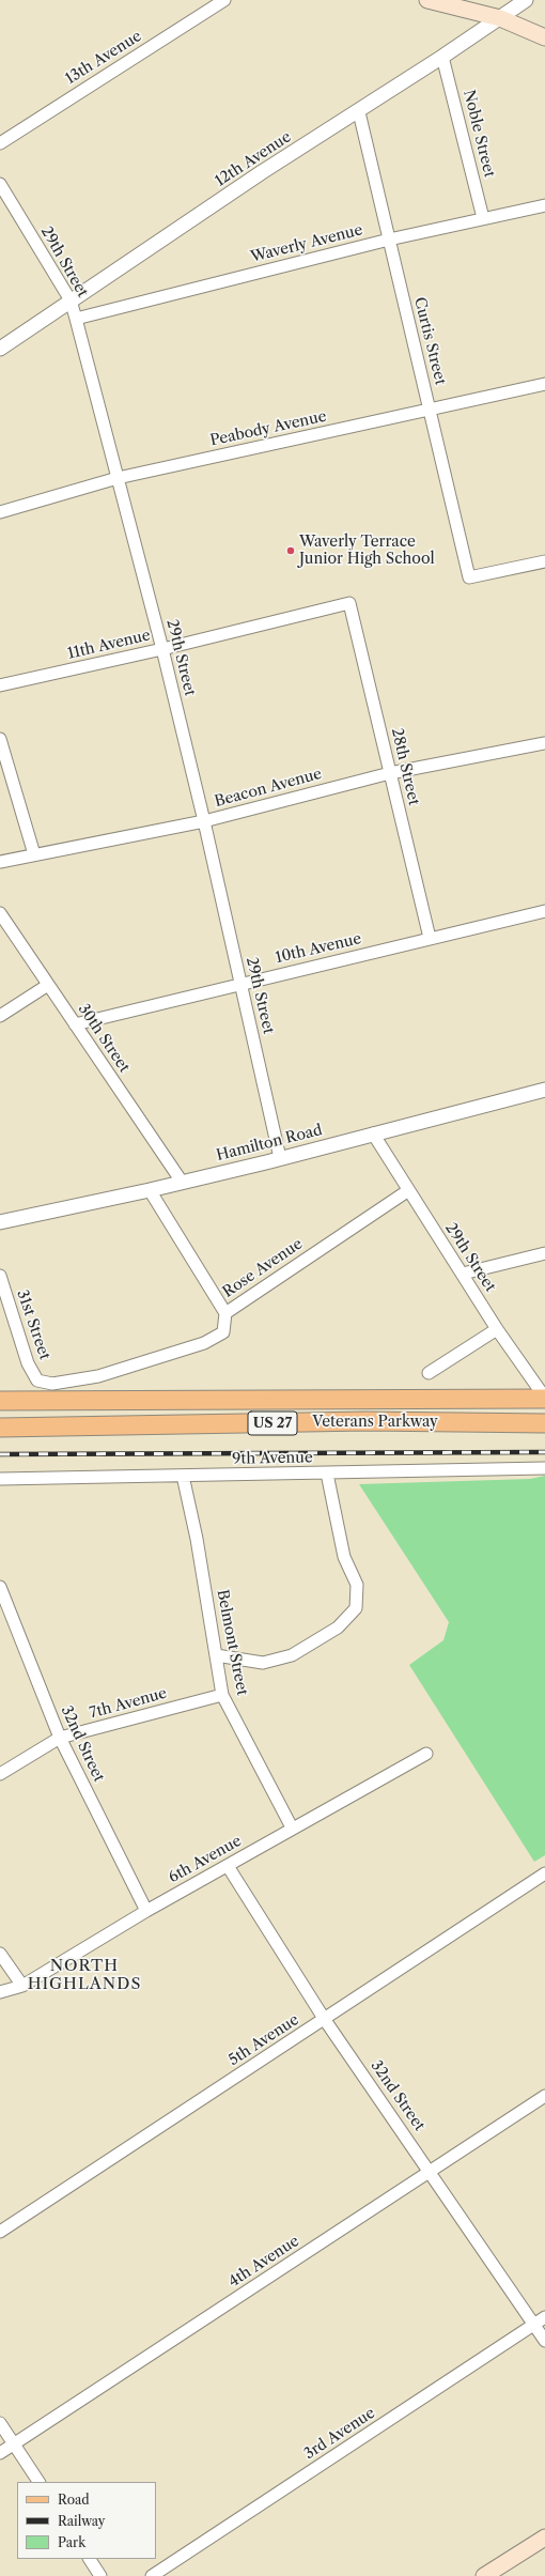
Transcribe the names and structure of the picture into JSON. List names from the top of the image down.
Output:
{
  "streets": {
    "main road": ["Veterans Parkway", "US 27"],
    "street": [
      "13th Avenue",
      "Noble Street",
      "12th Avenue",
      "Waverly Avenue",
      "29th Street",
      "Curtis Street",
      "Peabody Avenue",
      "11th Avenue",
      "28th Street",
      "Beacon Avenue",
      "10th Avenue",
      "30th Street",
      "Hamilton Road",
      "Rose Avenue",
      "31st Street",
      "9th Avenue",
      "Belmont Street",
      "7th Avenue",
      "32nd Street",
      "6th Avenue",
      "5th Avenue",
      "4th Avenue",
      "3rd Avenue"
    ]
  },
  "crossings": [
    ["Noble Street", "12th Avenue"],
    ["Noble Street", "Waverly Avenue"],
    ["12th Avenue", "29th Street"],
    ["12th Avenue", "Curtis Street"],
    ["Waverly Avenue", "29th Street"],
    ["Waverly Avenue", "Curtis Street"],
    ["29th Street", "Peabody Avenue"],
    ["29th Street", "11th Avenue"],
    ["29th Street", "Beacon Avenue"],
    ["29th Street", "10th Avenue"],
    ["29th Street", "Hamilton Road"],
    ["29th Street", "Rose Avenue"],
    ["29th Street", "Veterans Parkway"],
    ["Curtis Street", "Peabody Avenue"],
    ["11th Avenue", "28th Street"],
    ["28th Street", "Beacon Avenue"],
    ["28th Street", "10th Avenue"],
    ["10th Avenue", "30th Street"],
    ["30th Street", "Hamilton Road"],
    ["Rose Avenue", "31st Street"],
    ["9th Avenue", "Belmont Street"],
    ["Belmont Street", "7th Avenue"],
    ["Belmont Street", "6th Avenue"],
    ["7th Avenue", "32nd Street"],
    ["32nd Street", "6th Avenue"],
    ["32nd Street", "5th Avenue"],
    ["32nd Street", "4th Avenue"],
    ["32nd Street", "3rd Avenue"]
  ],
  "districts": ["NORTH HIGHLANDS"],
  "places": ["Waverly Terrace Junior High School"],
  "legend": ["Road", "Railway", "Park"]
}
